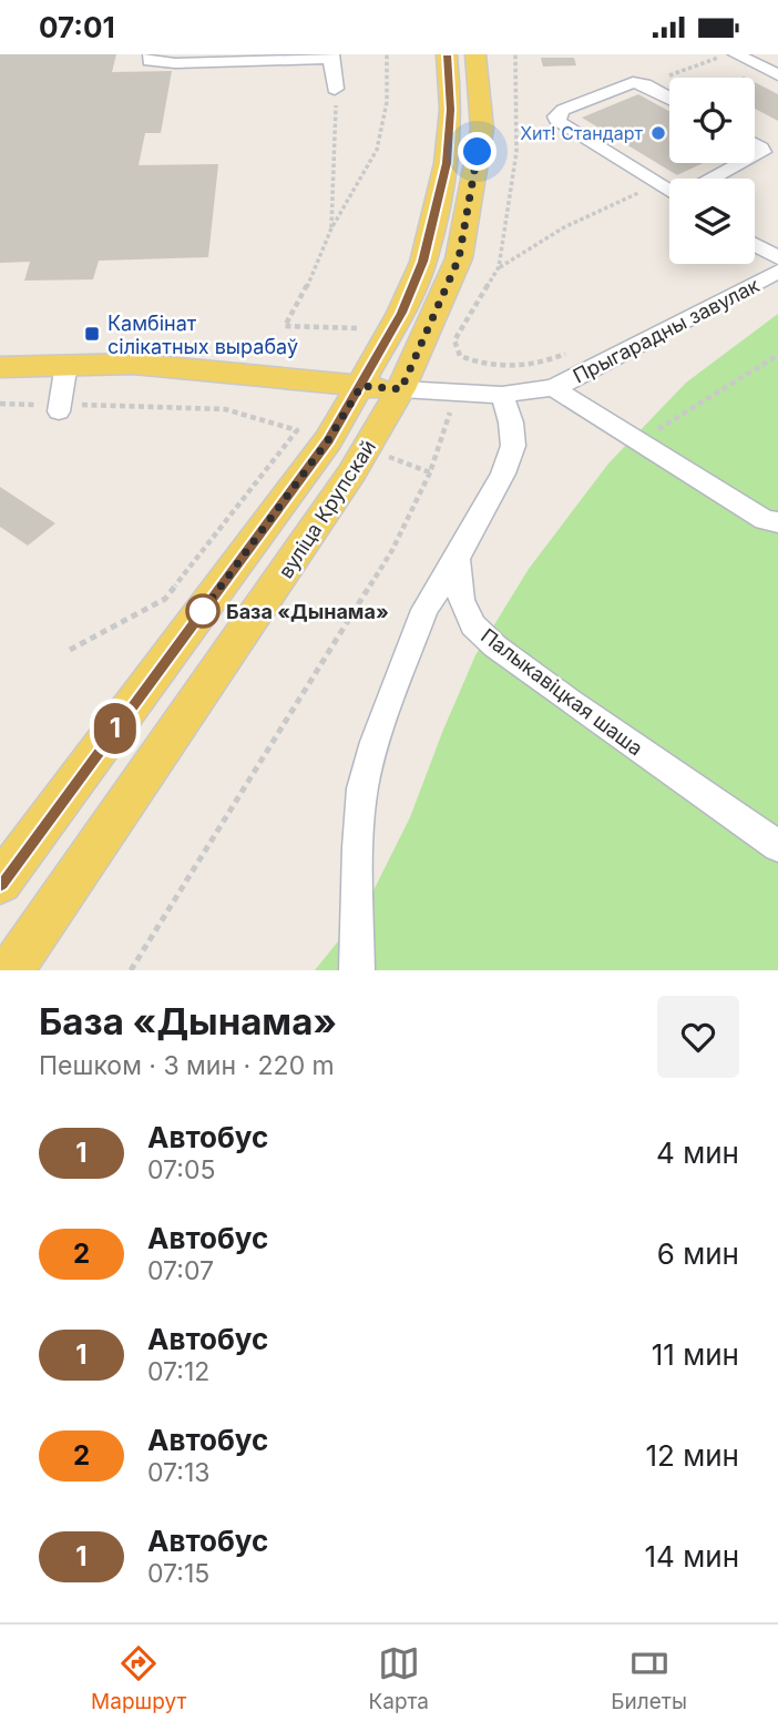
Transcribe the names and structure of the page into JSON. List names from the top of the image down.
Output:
{
  "streets": {
    "main road": ["вуліца Крупскай"],
    "street": ["Прыгарадны завулак", "Палыкавіцкая шаша"]
  },
  "crossings": [
    ["Прыгарадны завулак", "вуліца Крупскай"]
  ],
  "places": {
    "other": ["Хит! Стандарт", "База «Дынама»"],
    "transit": ["Камбінат сілікатных вырабаў"]
  },
  "lines": ["bus line 1"],
  "page": {
    "status": "07:01",
    "on_map": "1",
    "heading": ["База «Дынама»", "Пешком · 3 мин · 220 m"],
    "list": [
      {
        "mark": "1",
        "name": "Автобус",
        "note": "07:05",
        "value": "4 мин"
      },
      {
        "mark": "2",
        "name": "Автобус",
        "note": "07:07",
        "value": "6 мин"
      },
      {
        "mark": "1",
        "name": "Автобус",
        "note": "07:12",
        "value": "11 мин"
      },
      {
        "mark": "2",
        "name": "Автобус",
        "note": "07:13",
        "value": "12 мин"
      },
      {
        "mark": "1",
        "name": "Автобус",
        "note": "07:15",
        "value": "14 мин"
      }
    ],
    "tabs": ["Маршрут", "Карта", "Билеты"]
  }
}
